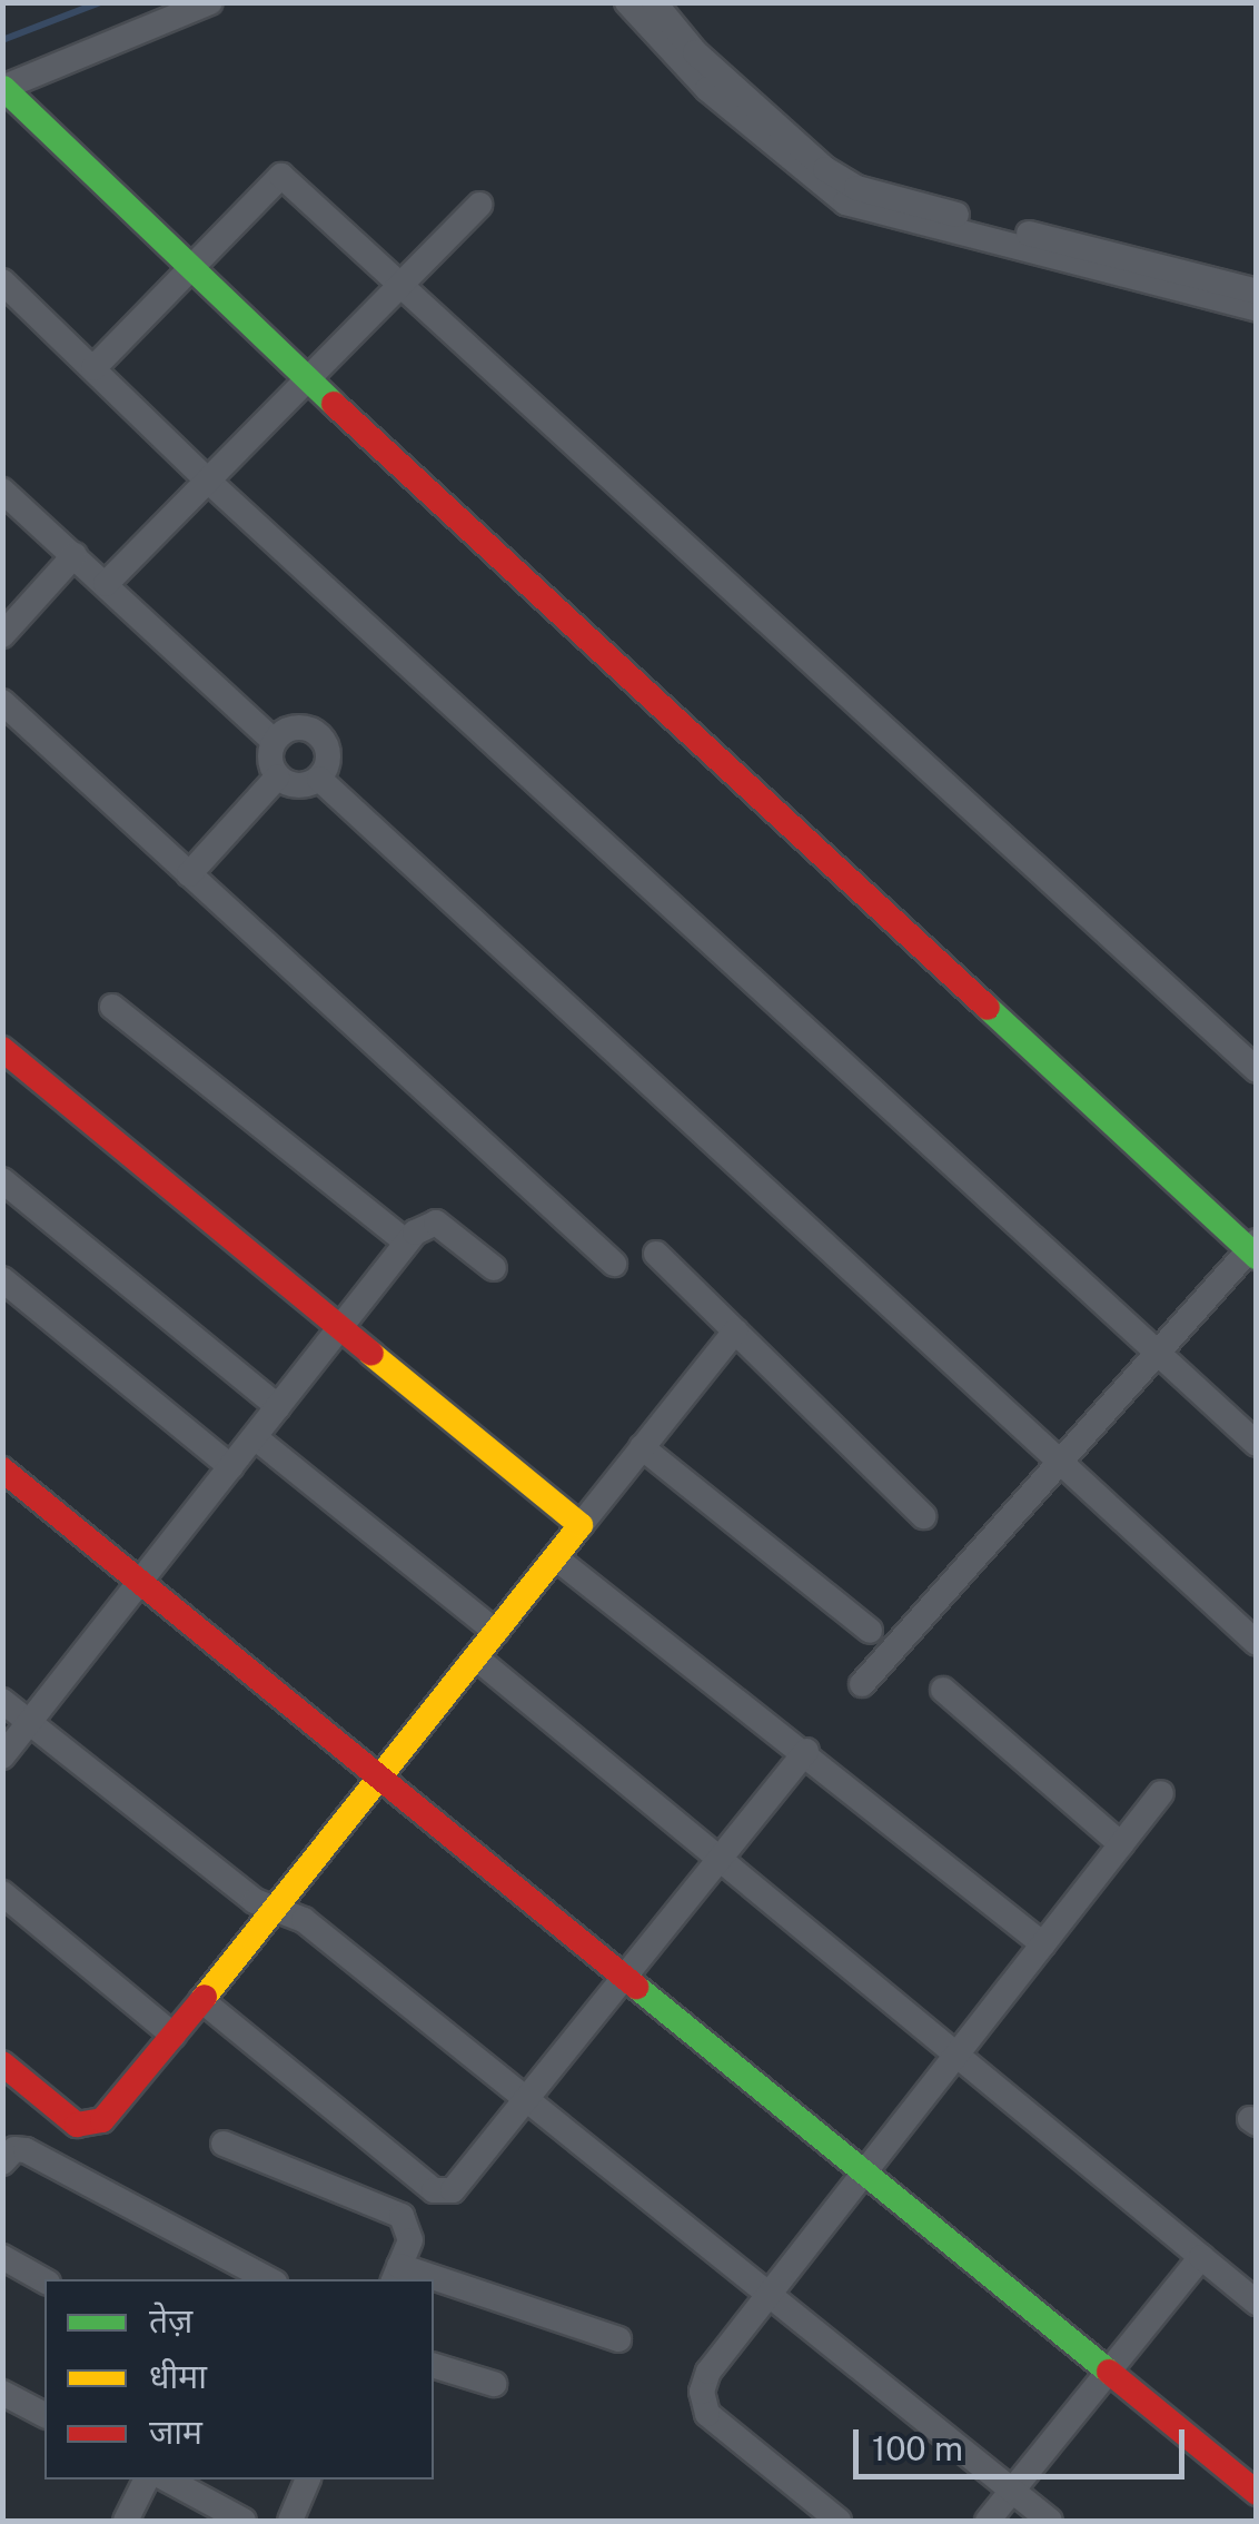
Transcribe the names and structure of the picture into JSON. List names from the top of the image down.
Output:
{
  "legend": ["तेज़", "धीमा", "जाम"],
  "scale_bar": "100 m"
}
